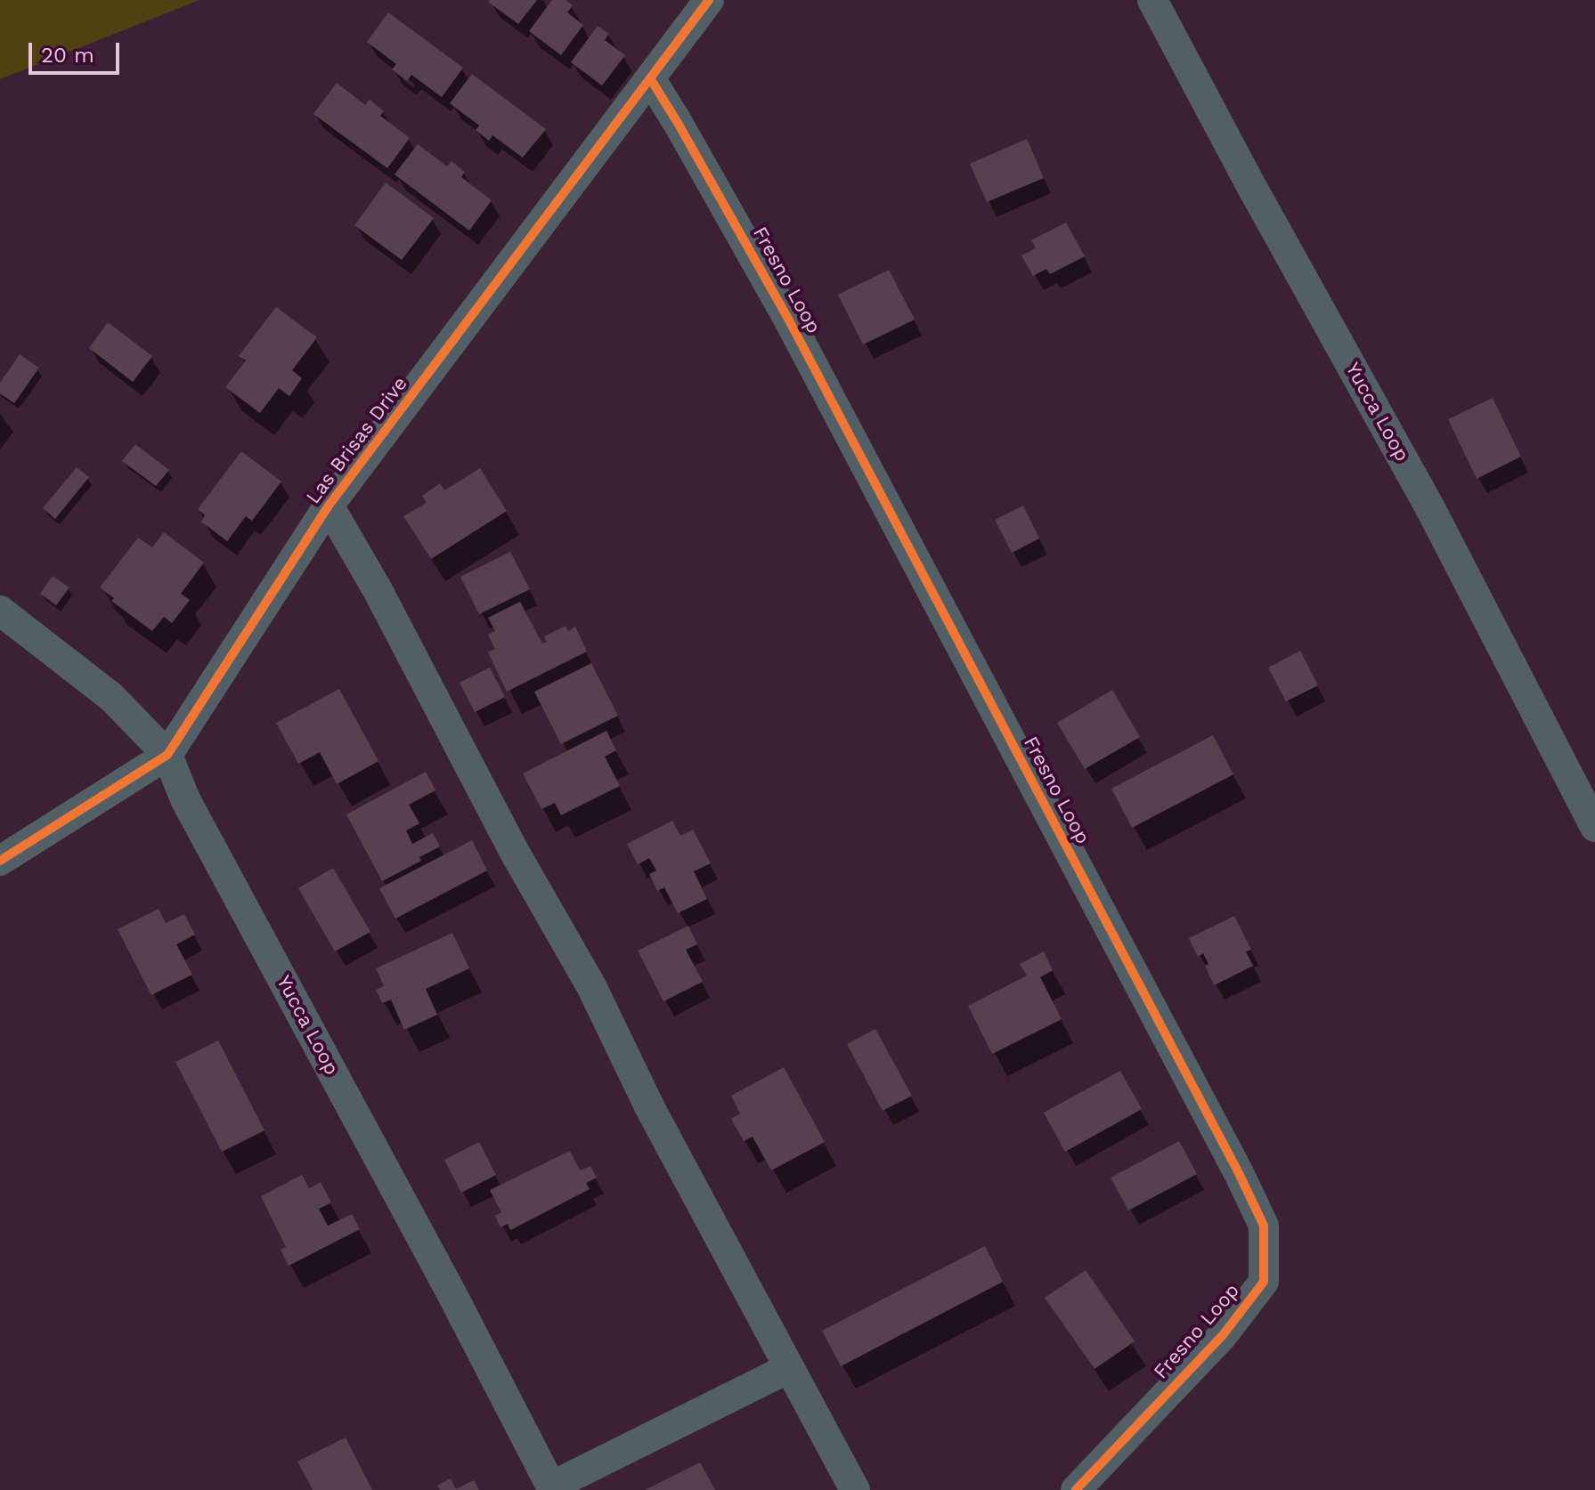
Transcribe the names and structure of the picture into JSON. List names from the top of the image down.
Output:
{
  "streets": {
    "street": ["Fresno Loop", "Yucca Loop", "Las Brisas Drive"]
  },
  "crossings": [
    ["Fresno Loop", "Las Brisas Drive"],
    ["Yucca Loop", "Las Brisas Drive"]
  ],
  "scale_bar": "20 m"
}
